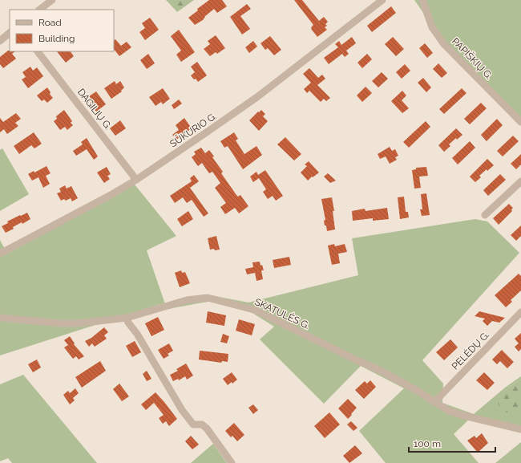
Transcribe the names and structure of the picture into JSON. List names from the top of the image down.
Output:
{
  "streets": {
    "street": [
      "PAPIŠKIŲ G.",
      "DAGILIŲ G.",
      "SŪKURIO G.",
      "SKATULĖS G.",
      "PELĖDŲ G."
    ]
  },
  "crossings": [
    ["DAGILIŲ G.", "SŪKURIO G."],
    ["SKATULĖS G.", "PELĖDŲ G."]
  ],
  "legend": ["Road", "Building"],
  "scale_bar": "100 m"
}
